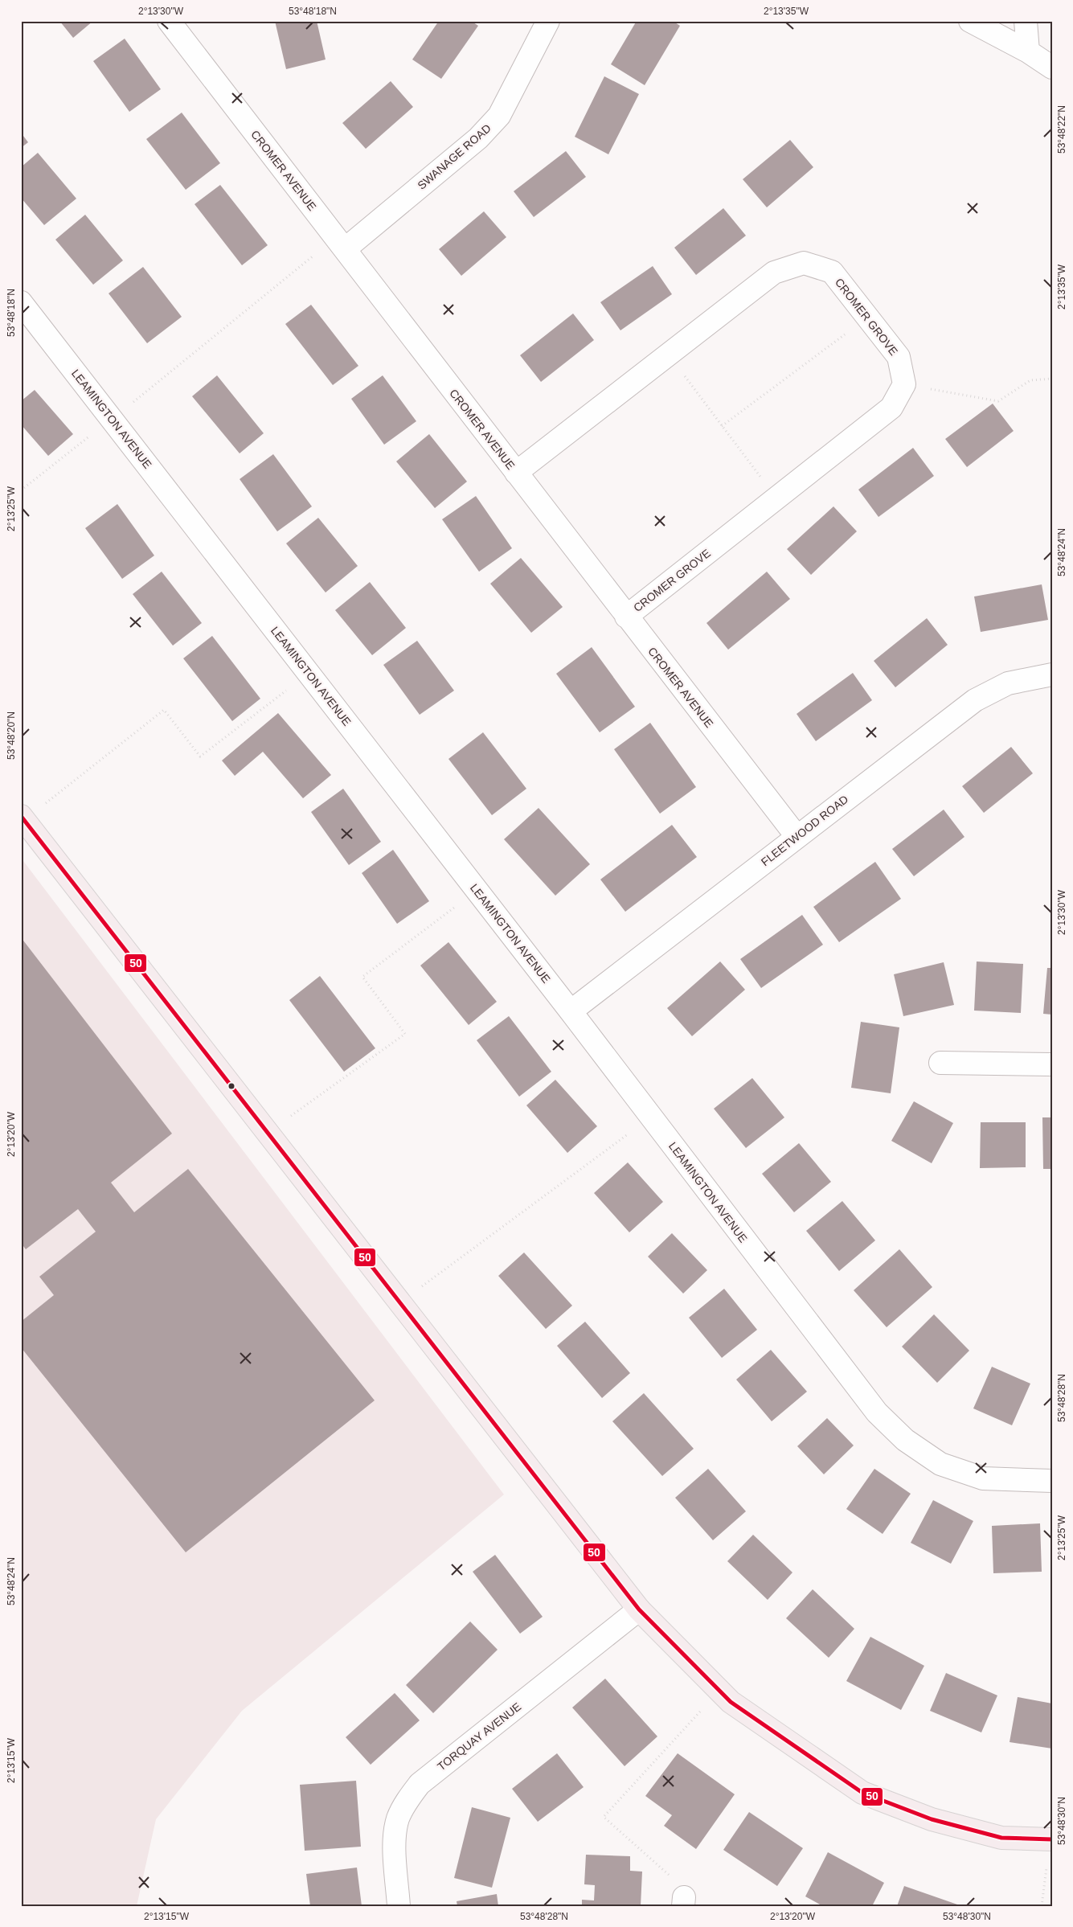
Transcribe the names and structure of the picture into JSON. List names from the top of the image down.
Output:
{
  "streets": {
    "street": [
      "SWANAGE ROAD",
      "CROMER AVENUE",
      "CROMER GROVE",
      "LEAMINGTON AVENUE",
      "FLEETWOOD ROAD",
      "TORQUAY AVENUE"
    ]
  },
  "crossings": [
    ["SWANAGE ROAD", "CROMER AVENUE"],
    ["CROMER AVENUE", "CROMER GROVE"],
    ["CROMER AVENUE", "FLEETWOOD ROAD"],
    ["LEAMINGTON AVENUE", "FLEETWOOD ROAD"]
  ],
  "lines": ["transit line 50"],
  "coordinates": [
    "2°13'30\"W",
    "53°48'18\"N",
    "2°13'35\"W",
    "53°48'22\"N",
    "2°13'25\"W",
    "53°48'24\"N",
    "53°48'20\"N",
    "2°13'20\"W",
    "53°48'28\"N",
    "2°13'15\"W",
    "53°48'30\"N"
  ]
}
